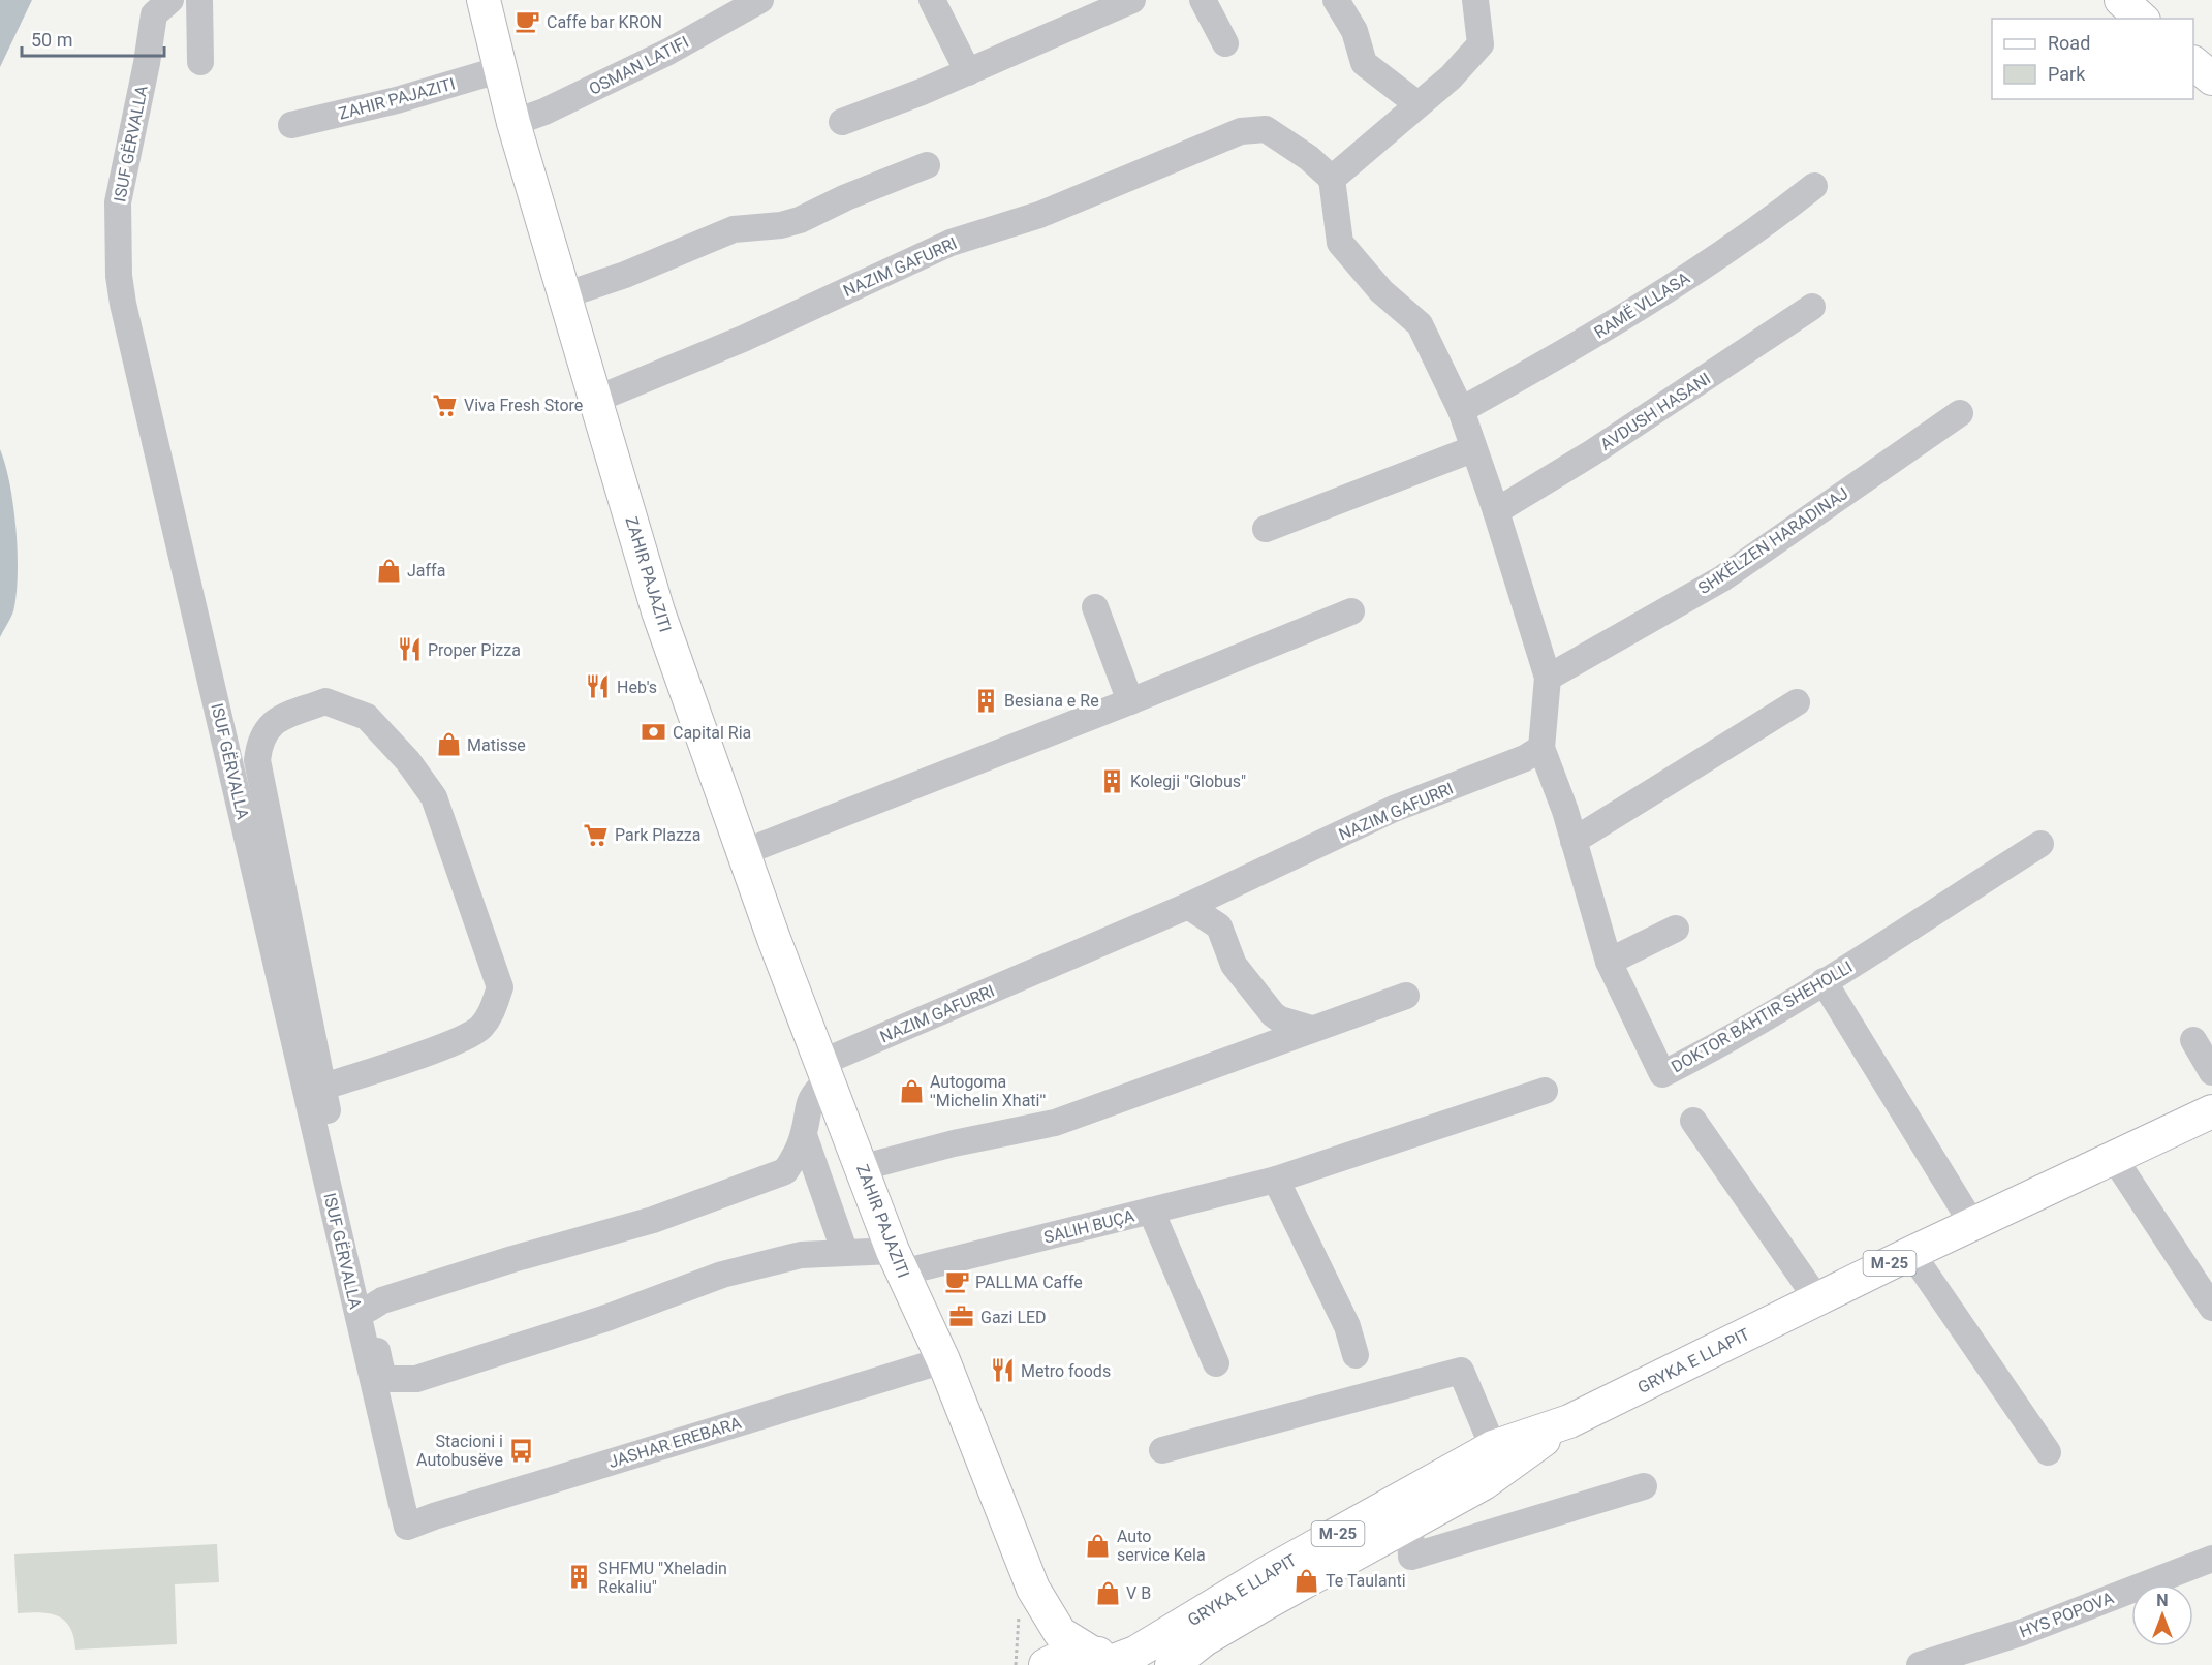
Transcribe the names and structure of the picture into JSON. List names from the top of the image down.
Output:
{
  "streets": {
    "main road": ["ZAHIR PAJAZITI", "M-25", "GRYKA E LLAPIT"],
    "street": [
      "OSMAN LATIFI",
      "ISUF GËRVALLA",
      "NAZIM GAFURRI",
      "RAMË VLLASA",
      "AVDUSH HASANI",
      "SHKËLZEN HARADINAJ",
      "DOKTOR BAHTIR SHEHOLLI",
      "SALIH BUÇA",
      "JASHAR EREBARA",
      "HYS POPOVA"
    ]
  },
  "crossings": [
    ["OSMAN LATIFI", "ZAHIR PAJAZITI"],
    ["ZAHIR PAJAZITI", "NAZIM GAFURRI"],
    ["ZAHIR PAJAZITI", "SALIH BUÇA"],
    ["ZAHIR PAJAZITI", "M-25"],
    ["ZAHIR PAJAZITI", "GRYKA E LLAPIT"],
    ["ZAHIR PAJAZITI", "JASHAR EREBARA"],
    ["ISUF GËRVALLA", "JASHAR EREBARA"],
    ["NAZIM GAFURRI", "DOKTOR BAHTIR SHEHOLLI"],
    ["M-25", "GRYKA E LLAPIT"]
  ],
  "places": {
    "cafe": ["Caffe bar KRON", "PALLMA Caffe"],
    "supermarket": ["Viva Fresh Store", "Park Plazza"],
    "shop": [
      "Jaffa",
      "Matisse",
      "Autogoma ʺMichelin Xhatiʺ",
      "Auto service Kela",
      "Te Taulanti",
      "V B"
    ],
    "restaurant": ["Proper Pizza", "Heb's", "Metro foods"],
    "building": ["Besiana e Re", "Kolegji \"Globus\"", "SHFMU \"Xheladin Rekaliu\""],
    "bank": ["Capital Ria"],
    "office": ["Gazi LED"],
    "bus stop": ["Stacioni i Autobusëve"]
  },
  "legend": ["Road", "Park"],
  "scale_bar": "50 m",
  "north": "top"
}
